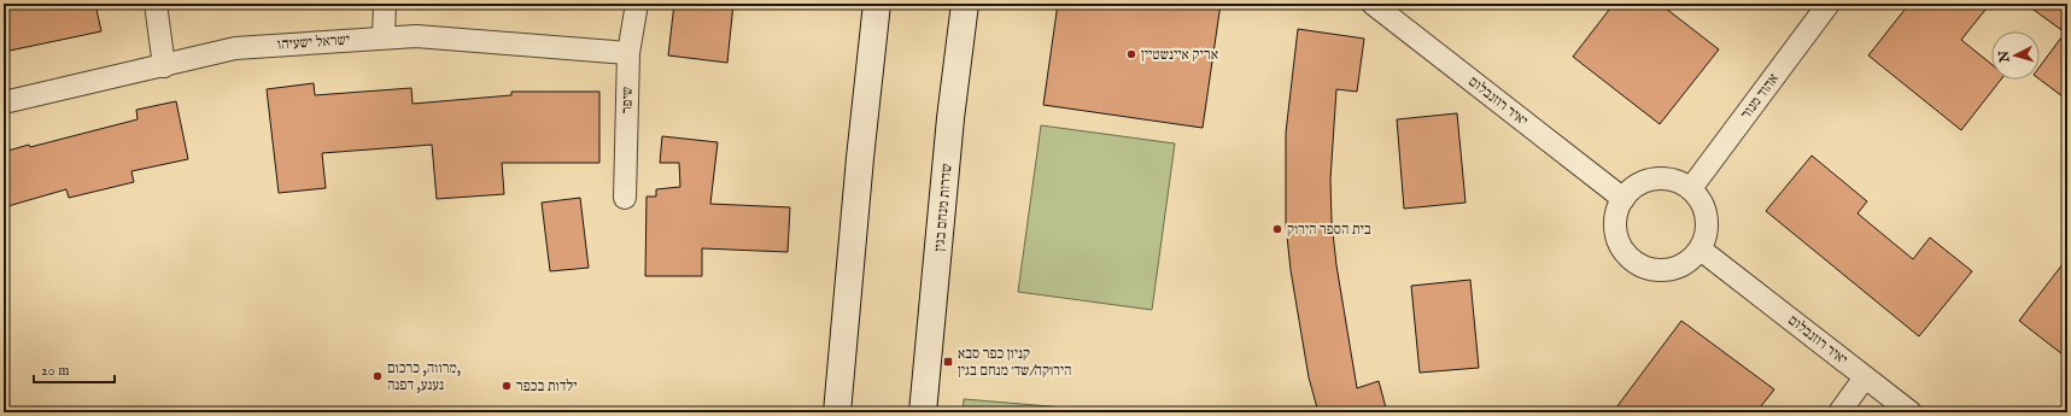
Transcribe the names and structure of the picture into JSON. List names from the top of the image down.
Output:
{
  "streets": {
    "main road": ["שדרות מנחם בגין"],
    "street": [
      "ישראל ישעיהו",
      "אהוד מנור",
      "שיפר",
      "יאיר רוזנבלום"
    ]
  },
  "crossings": [
    ["ישראל ישעיהו", "שיפר"],
    ["אהוד מנור", "יאיר רוזנבלום"]
  ],
  "places": {
    "other": [
      "אריק איינשטיין",
      "בית הספר הירוק",
      "מרווה, כרכום, נענע, דפנה",
      "ילדות בכפר"
    ],
    "transit": ["קניון כפר סבא הירוקה/שד׳ מנחם בגין"]
  },
  "scale_bar": "20 m",
  "north": "left"
}
